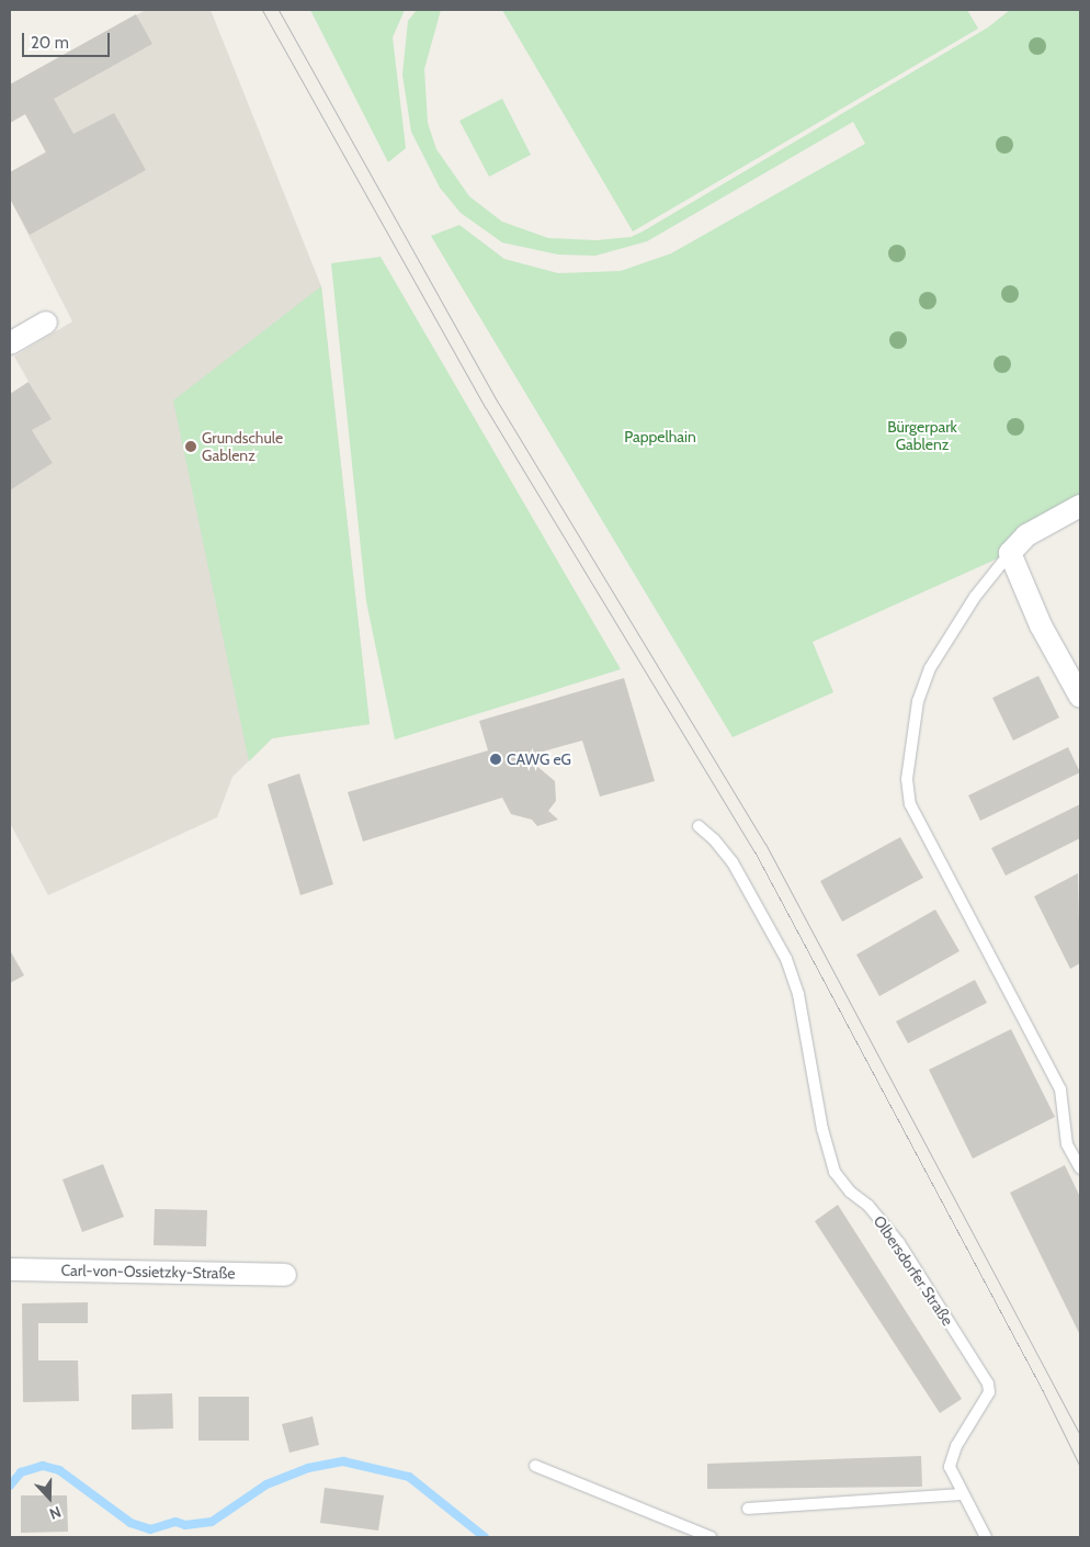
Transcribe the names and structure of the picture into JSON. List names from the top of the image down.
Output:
{
  "streets": {
    "street": ["Carl-von-Ossietzky-Straße"],
    "lane": ["Olbersdorfer Straße"]
  },
  "parks": ["Bürgerpark Gablenz", "Pappelhain"],
  "places": ["Grundschule Gablenz", "CAWG eG"],
  "scale_bar": "20 m",
  "north": "bottom"
}
